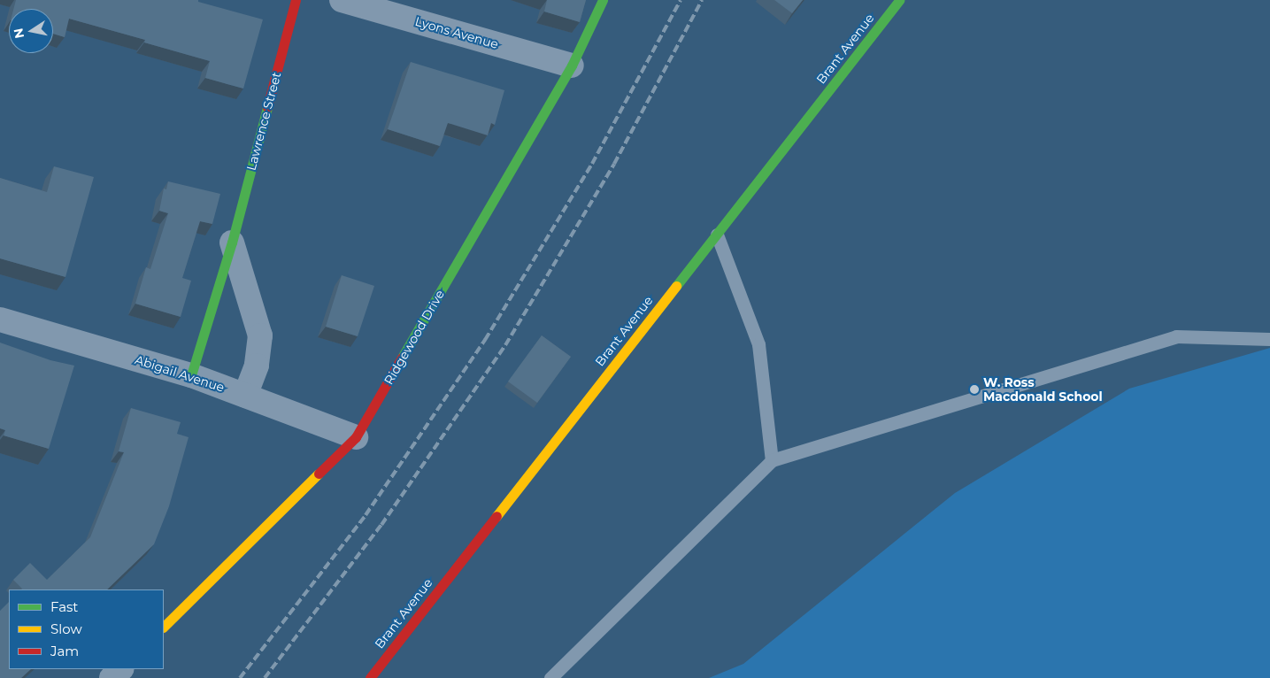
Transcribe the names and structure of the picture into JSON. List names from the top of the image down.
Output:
{
  "streets": {
    "street": [
      "Lyons Avenue",
      "Brant Avenue",
      "Lawrence Street",
      "Ridgewood Drive",
      "Abigail Avenue"
    ]
  },
  "crossings": [
    ["Lyons Avenue", "Ridgewood Drive"],
    ["Lawrence Street", "Abigail Avenue"],
    ["Ridgewood Drive", "Abigail Avenue"]
  ],
  "places": ["W. Ross Macdonald School"],
  "legend": ["Fast", "Slow", "Jam"],
  "north": "left"
}
